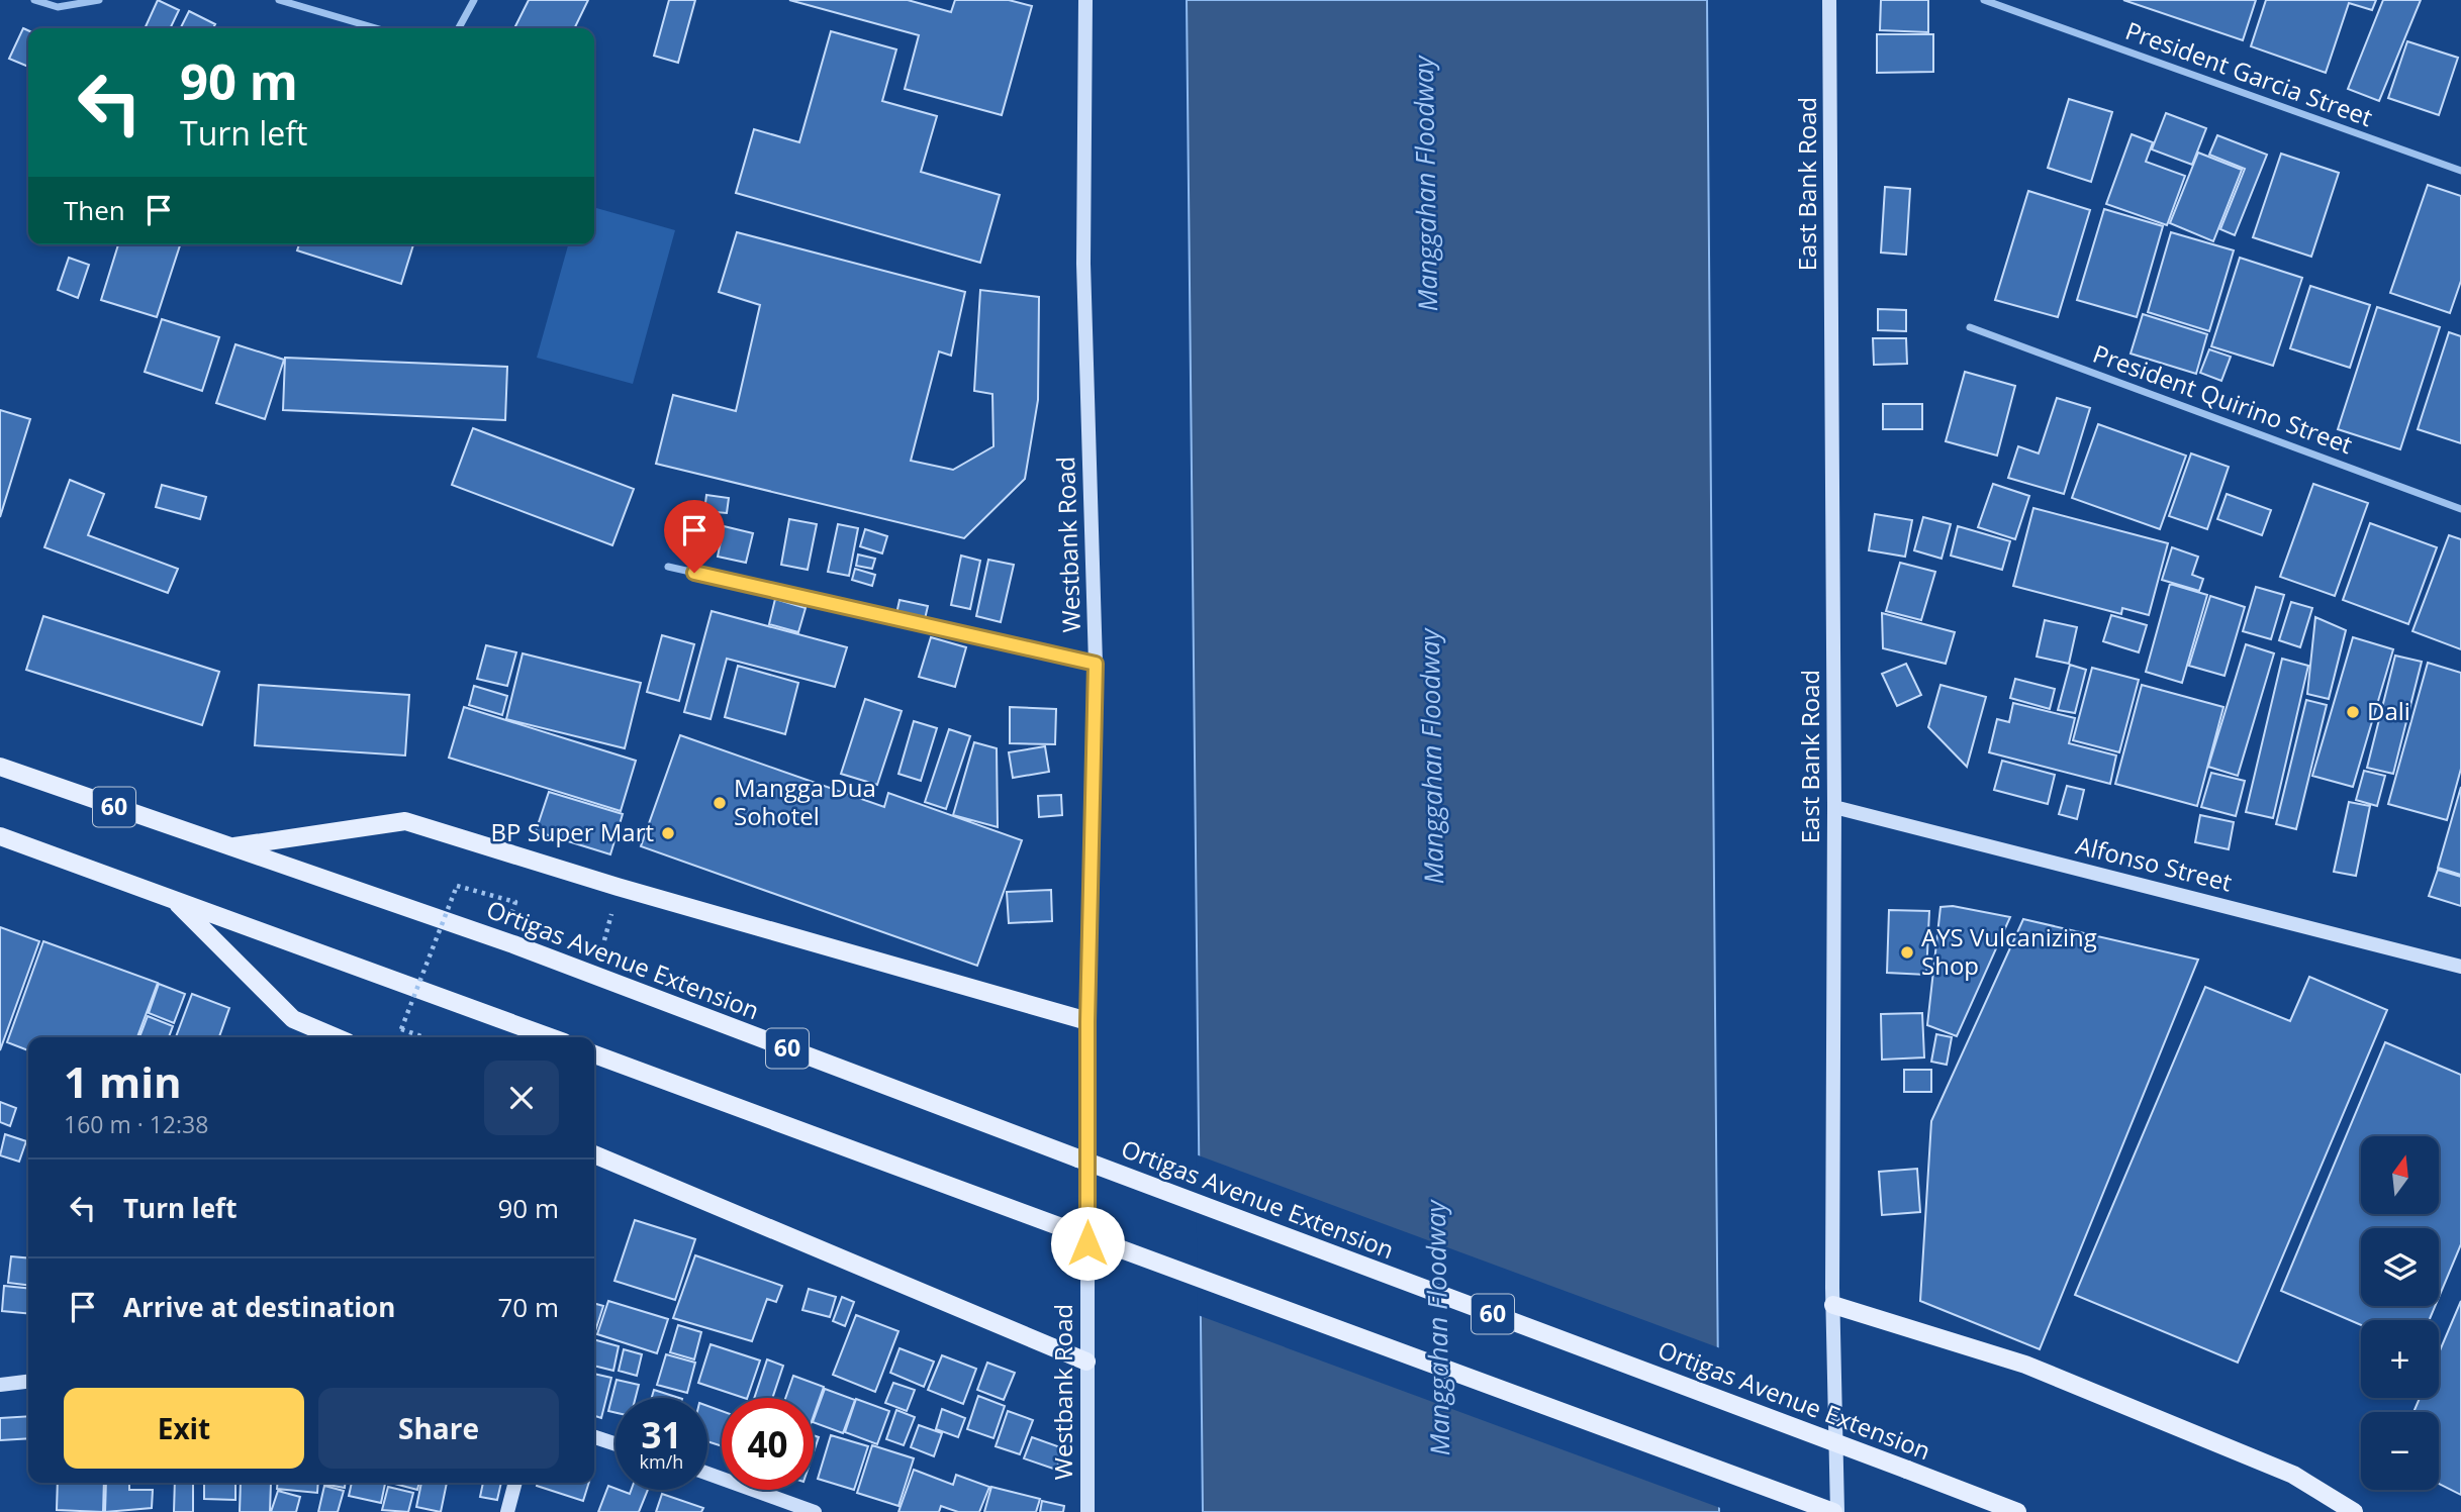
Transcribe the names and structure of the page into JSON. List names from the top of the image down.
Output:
{
  "streets": {
    "main road": ["60", "Ortigas Avenue Extension"],
    "street": [
      "President Garcia Street",
      "East Bank Road",
      "President Quirino Street",
      "Westbank Road",
      "Alfonso Street"
    ]
  },
  "crossings": [
    ["East Bank Road", "Alfonso Street"]
  ],
  "water": ["Manggahan Floodway"],
  "places": [
    "Dali",
    "Mangga Dua Sohotel",
    "BP Super Mart",
    "AYS Vulcanizing Shop"
  ],
  "north": "top",
  "page": {
    "turn": ["90 m", "Turn left"],
    "then": "Then",
    "heading": ["1 min", "160 m · 12:38"],
    "map_buttons": ["+", "−"],
    "list": [
      {
        "name": "Turn left",
        "value": "90 m"
      },
      {
        "name": "Arrive at destination",
        "value": "70 m"
      }
    ],
    "buttons": ["Exit", "Share"],
    "speed": "31 km/h",
    "limit": "40"
  }
}
